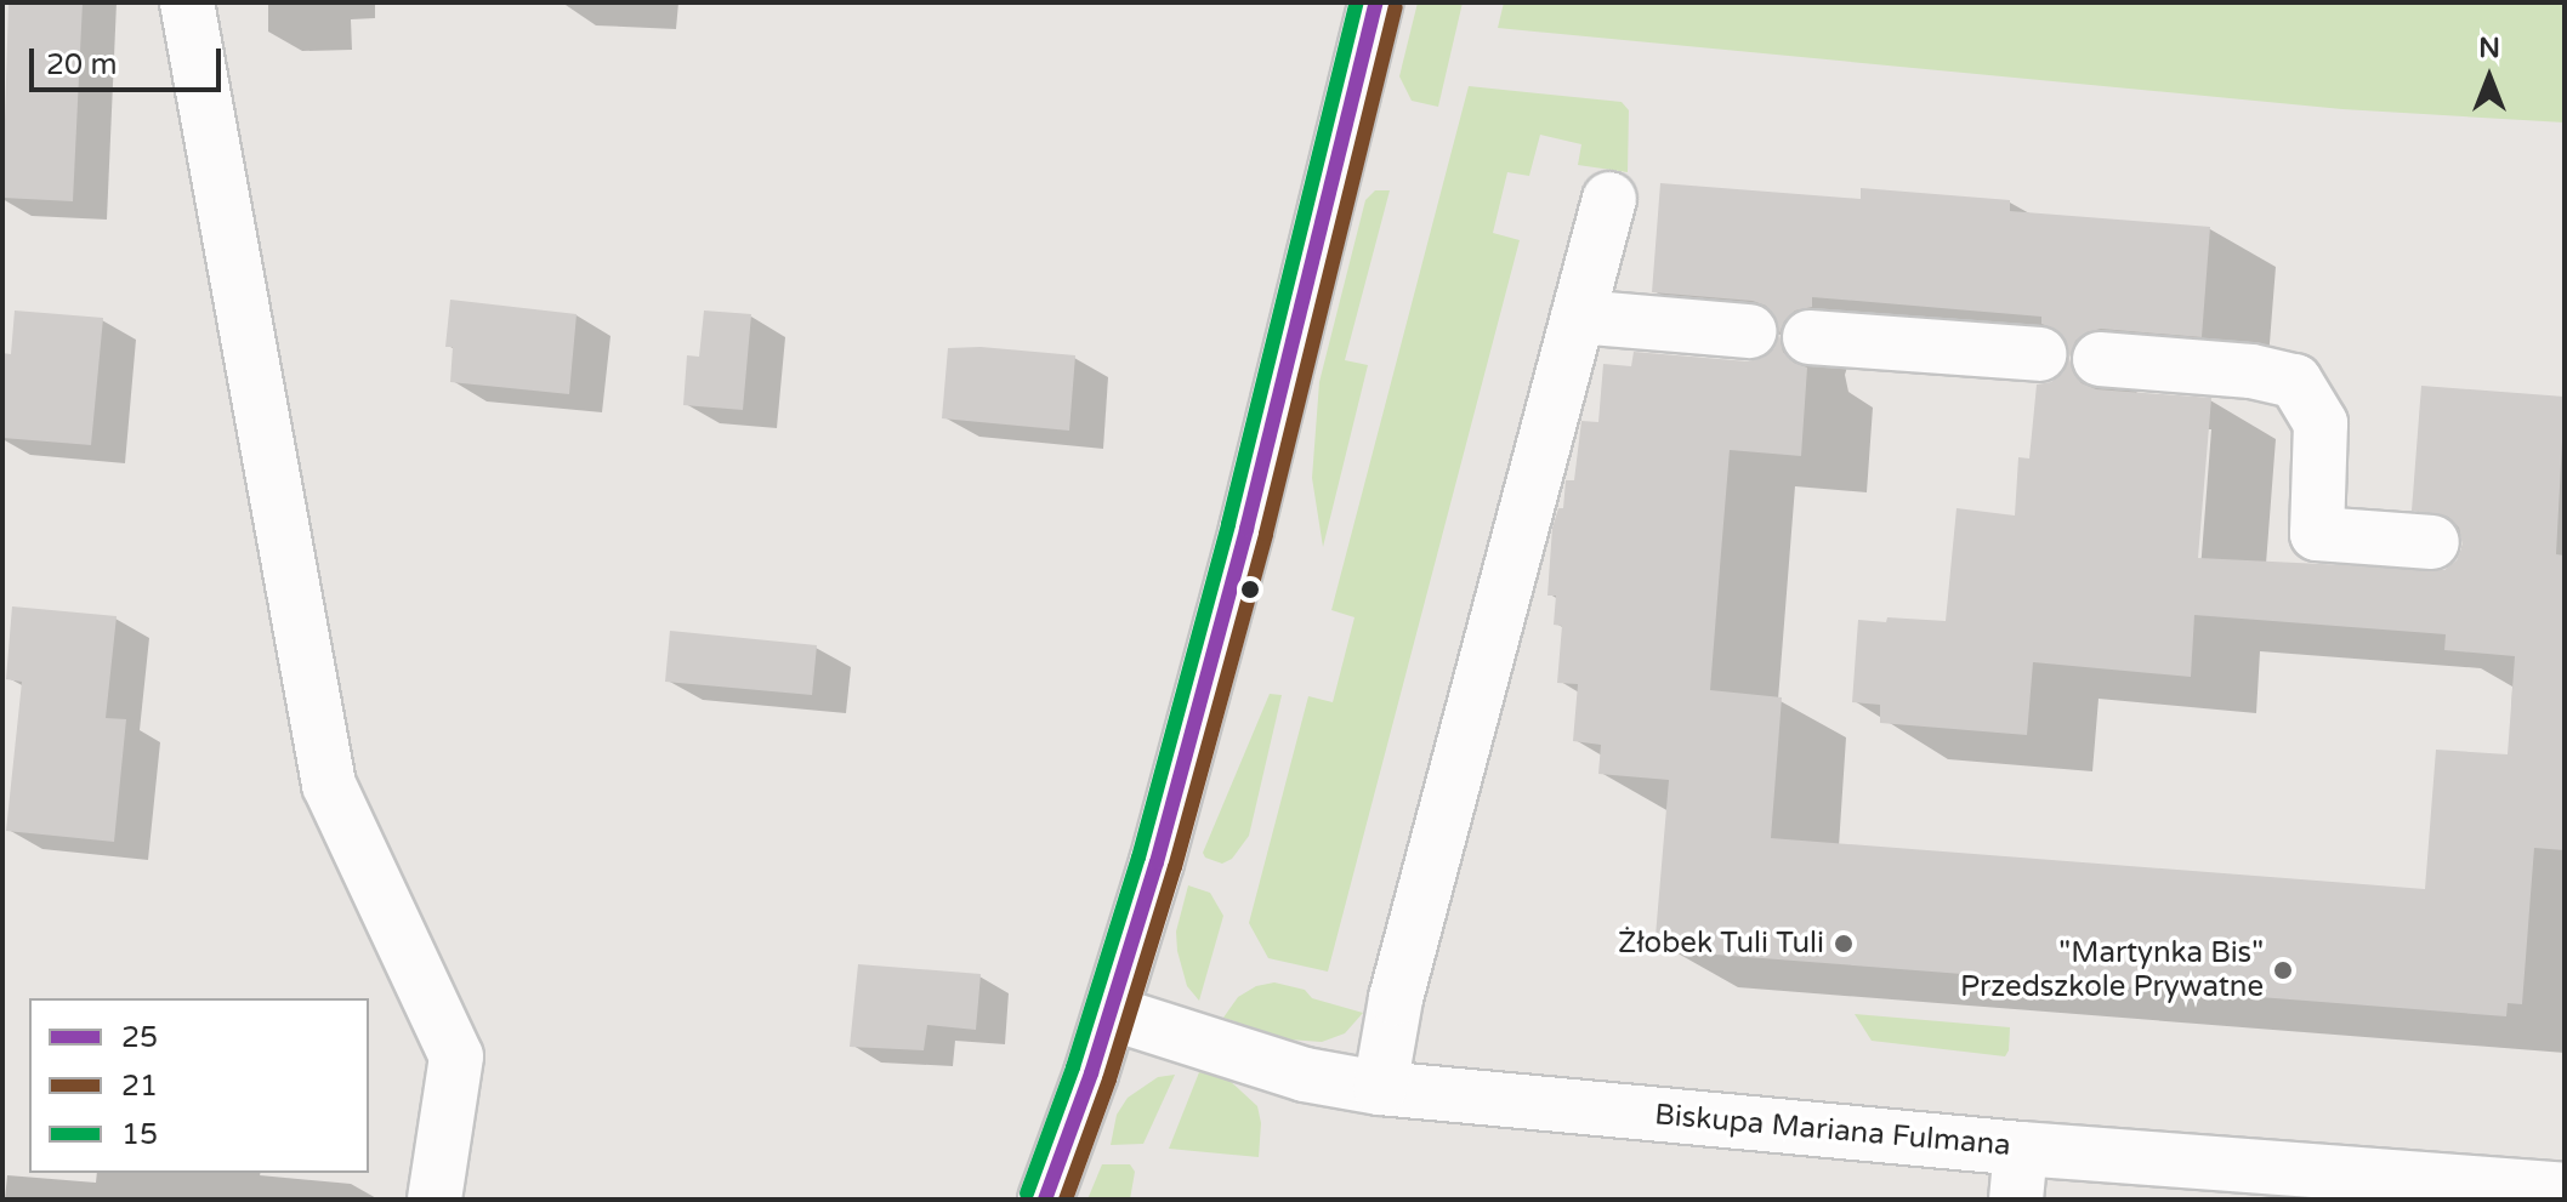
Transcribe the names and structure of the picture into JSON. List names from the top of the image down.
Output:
{
  "streets": {
    "street": ["Biskupa Mariana Fulmana"]
  },
  "places": ["Żłobek Tuli Tuli", "\"Martynka Bis\" Przedszkole Prywatne"],
  "lines": ["transit line 25", "transit line 15", "transit line 21"],
  "legend": ["25", "21", "15"],
  "scale_bar": "20 m",
  "north": "top"
}
